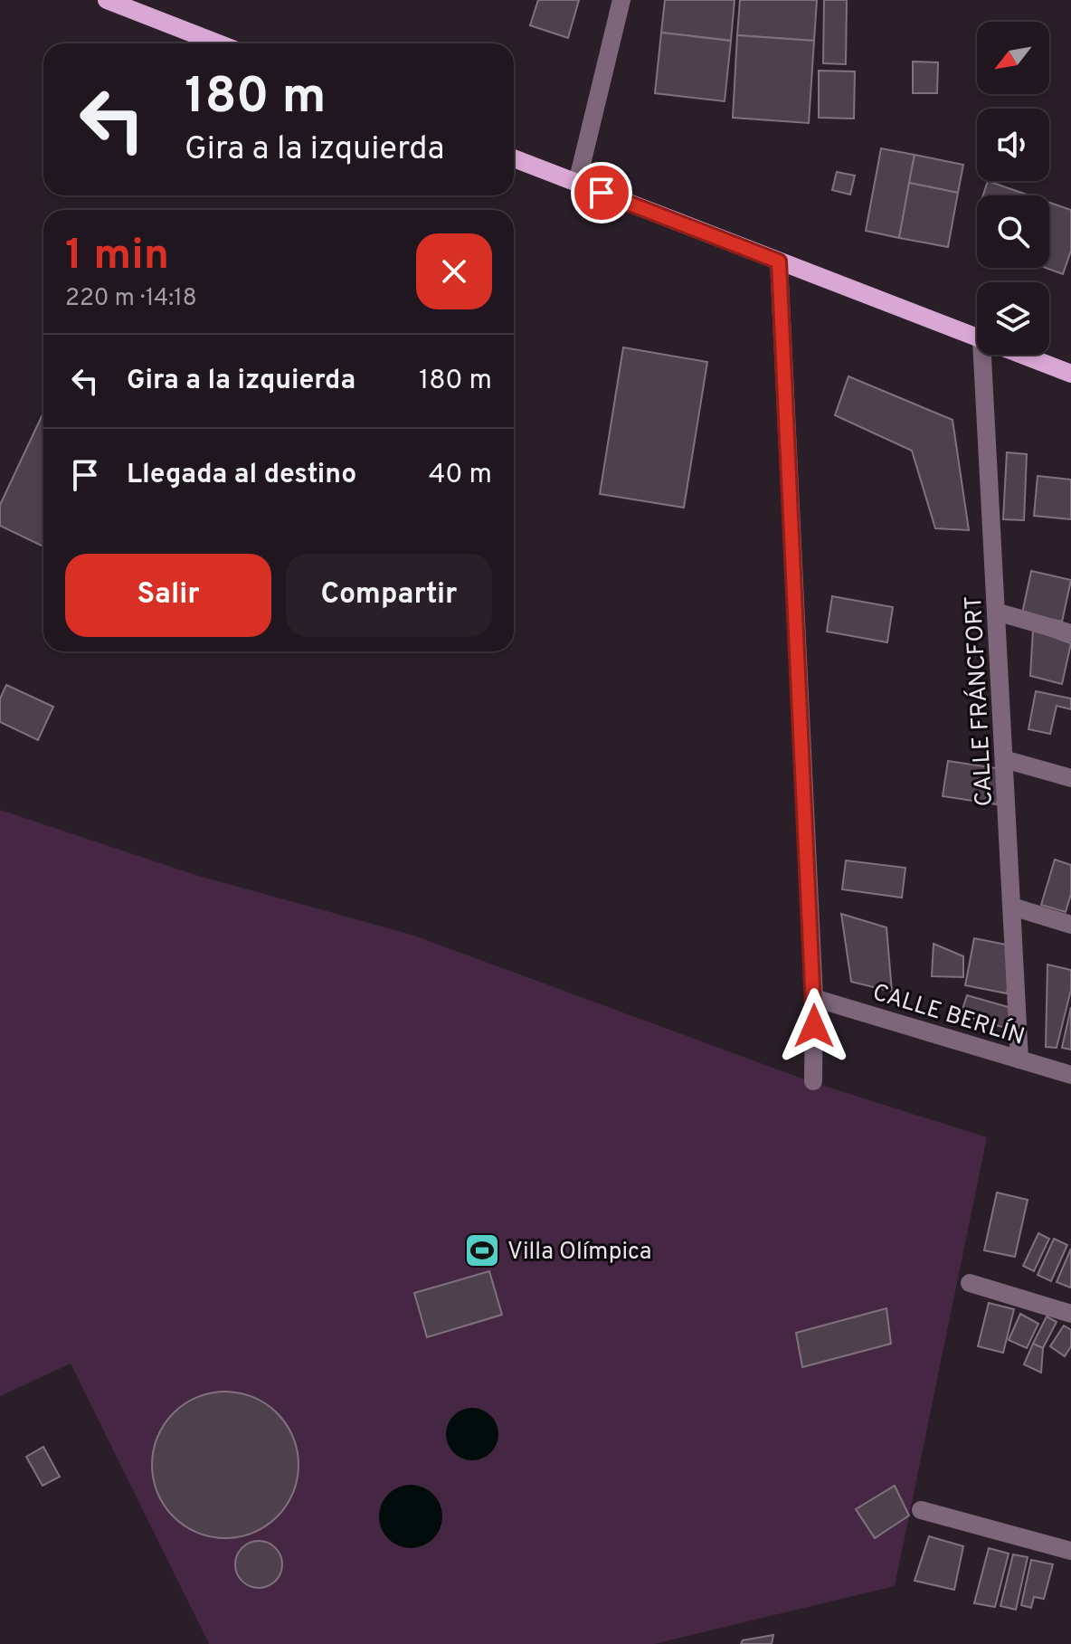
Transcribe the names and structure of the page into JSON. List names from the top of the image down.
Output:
{
  "streets": {
    "street": ["CALLE FRÁNCFORT", "CALLE BERLÍN"]
  },
  "crossings": [
    ["CALLE FRÁNCFORT", "CALLE BERLÍN"]
  ],
  "places": {
    "sports": ["Villa Olímpica"]
  },
  "north": "bottom left",
  "page": {
    "turn": ["180 m", "Gira a la izquierda"],
    "heading": ["1 min", "220 m · 14:18"],
    "list": [
      {
        "name": "Gira a la izquierda",
        "value": "180 m"
      },
      {
        "name": "Llegada al destino",
        "value": "40 m"
      }
    ],
    "buttons": ["Salir", "Compartir"]
  }
}
